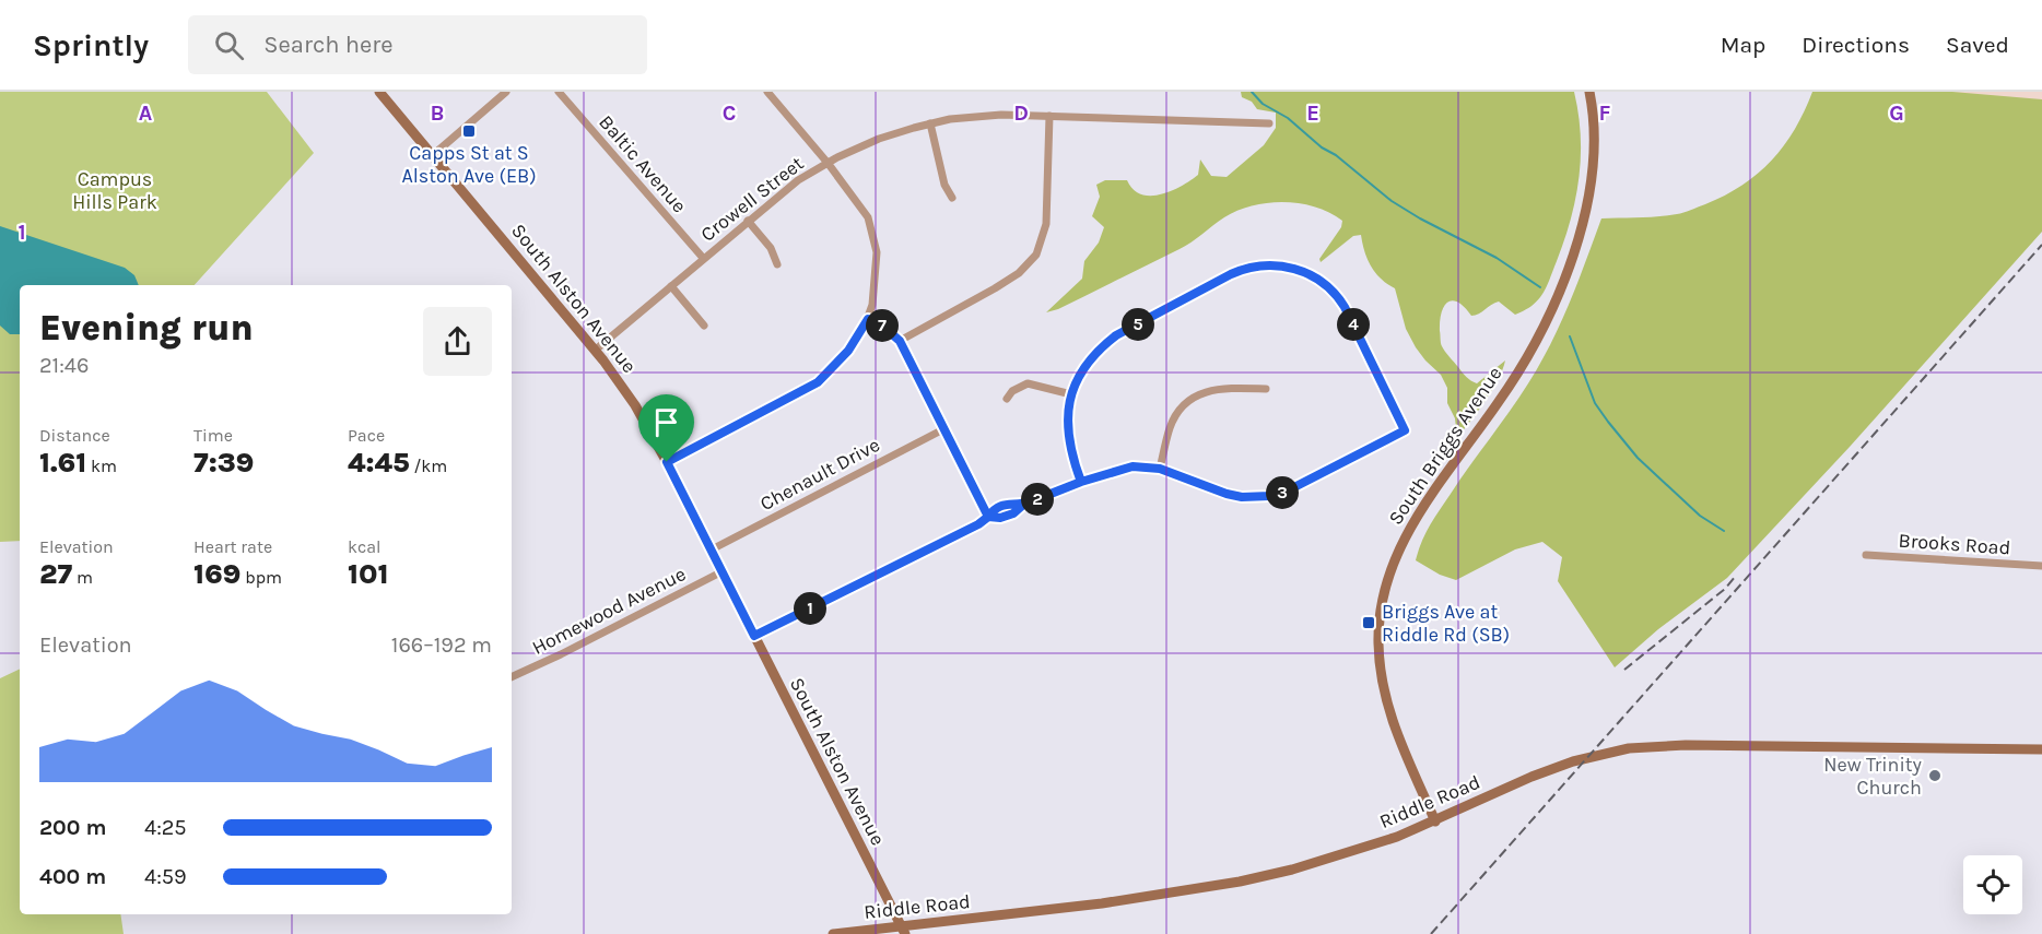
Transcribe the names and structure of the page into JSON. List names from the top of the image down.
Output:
{
  "streets": {
    "street": [
      "Baltic Avenue",
      "Crowell Street",
      "South Alston Avenue",
      "South Briggs Avenue",
      "Chenault Drive",
      "Brooks Road",
      "Homewood Avenue",
      "Riddle Road"
    ]
  },
  "crossings": [
    ["Baltic Avenue", "Crowell Street"],
    ["Crowell Street", "South Alston Avenue"],
    ["South Alston Avenue", "Chenault Drive"],
    ["South Alston Avenue", "Homewood Avenue"],
    ["South Alston Avenue", "Riddle Road"],
    ["South Briggs Avenue", "Riddle Road"]
  ],
  "parks": ["Campus Hills Park"],
  "places": {
    "transit": ["Capps St at S Alston Ave (EB)", "Briggs Ave at Riddle Rd (SB)"],
    "other": ["New Trinity Church"]
  },
  "page": {
    "header": "Sprintly",
    "search": "Search here",
    "nav": ["Map", "Directions", "Saved"],
    "heading": ["Evening run", "21:46"],
    "pins": [
      "4",
      "5",
      "7",
      "3",
      "2",
      "1"
    ],
    "stats": [
      ["Distance", "1.61 km"],
      ["Time", "7:39"],
      ["Pace", "4:45 /km"],
      ["Elevation", "27 m"],
      ["Heart rate", "169 bpm"],
      ["kcal", "101"]
    ],
    "chart": ["Elevation", "166–192 m"],
    "list": [
      {
        "name": "200 m",
        "note": "4:25"
      },
      {
        "name": "400 m",
        "note": "4:59"
      }
    ]
  },
  "grid": {
    "columns": [
      "A",
      "B",
      "C",
      "D",
      "E",
      "F",
      "G"
    ],
    "rows": ["1"]
  }
}
